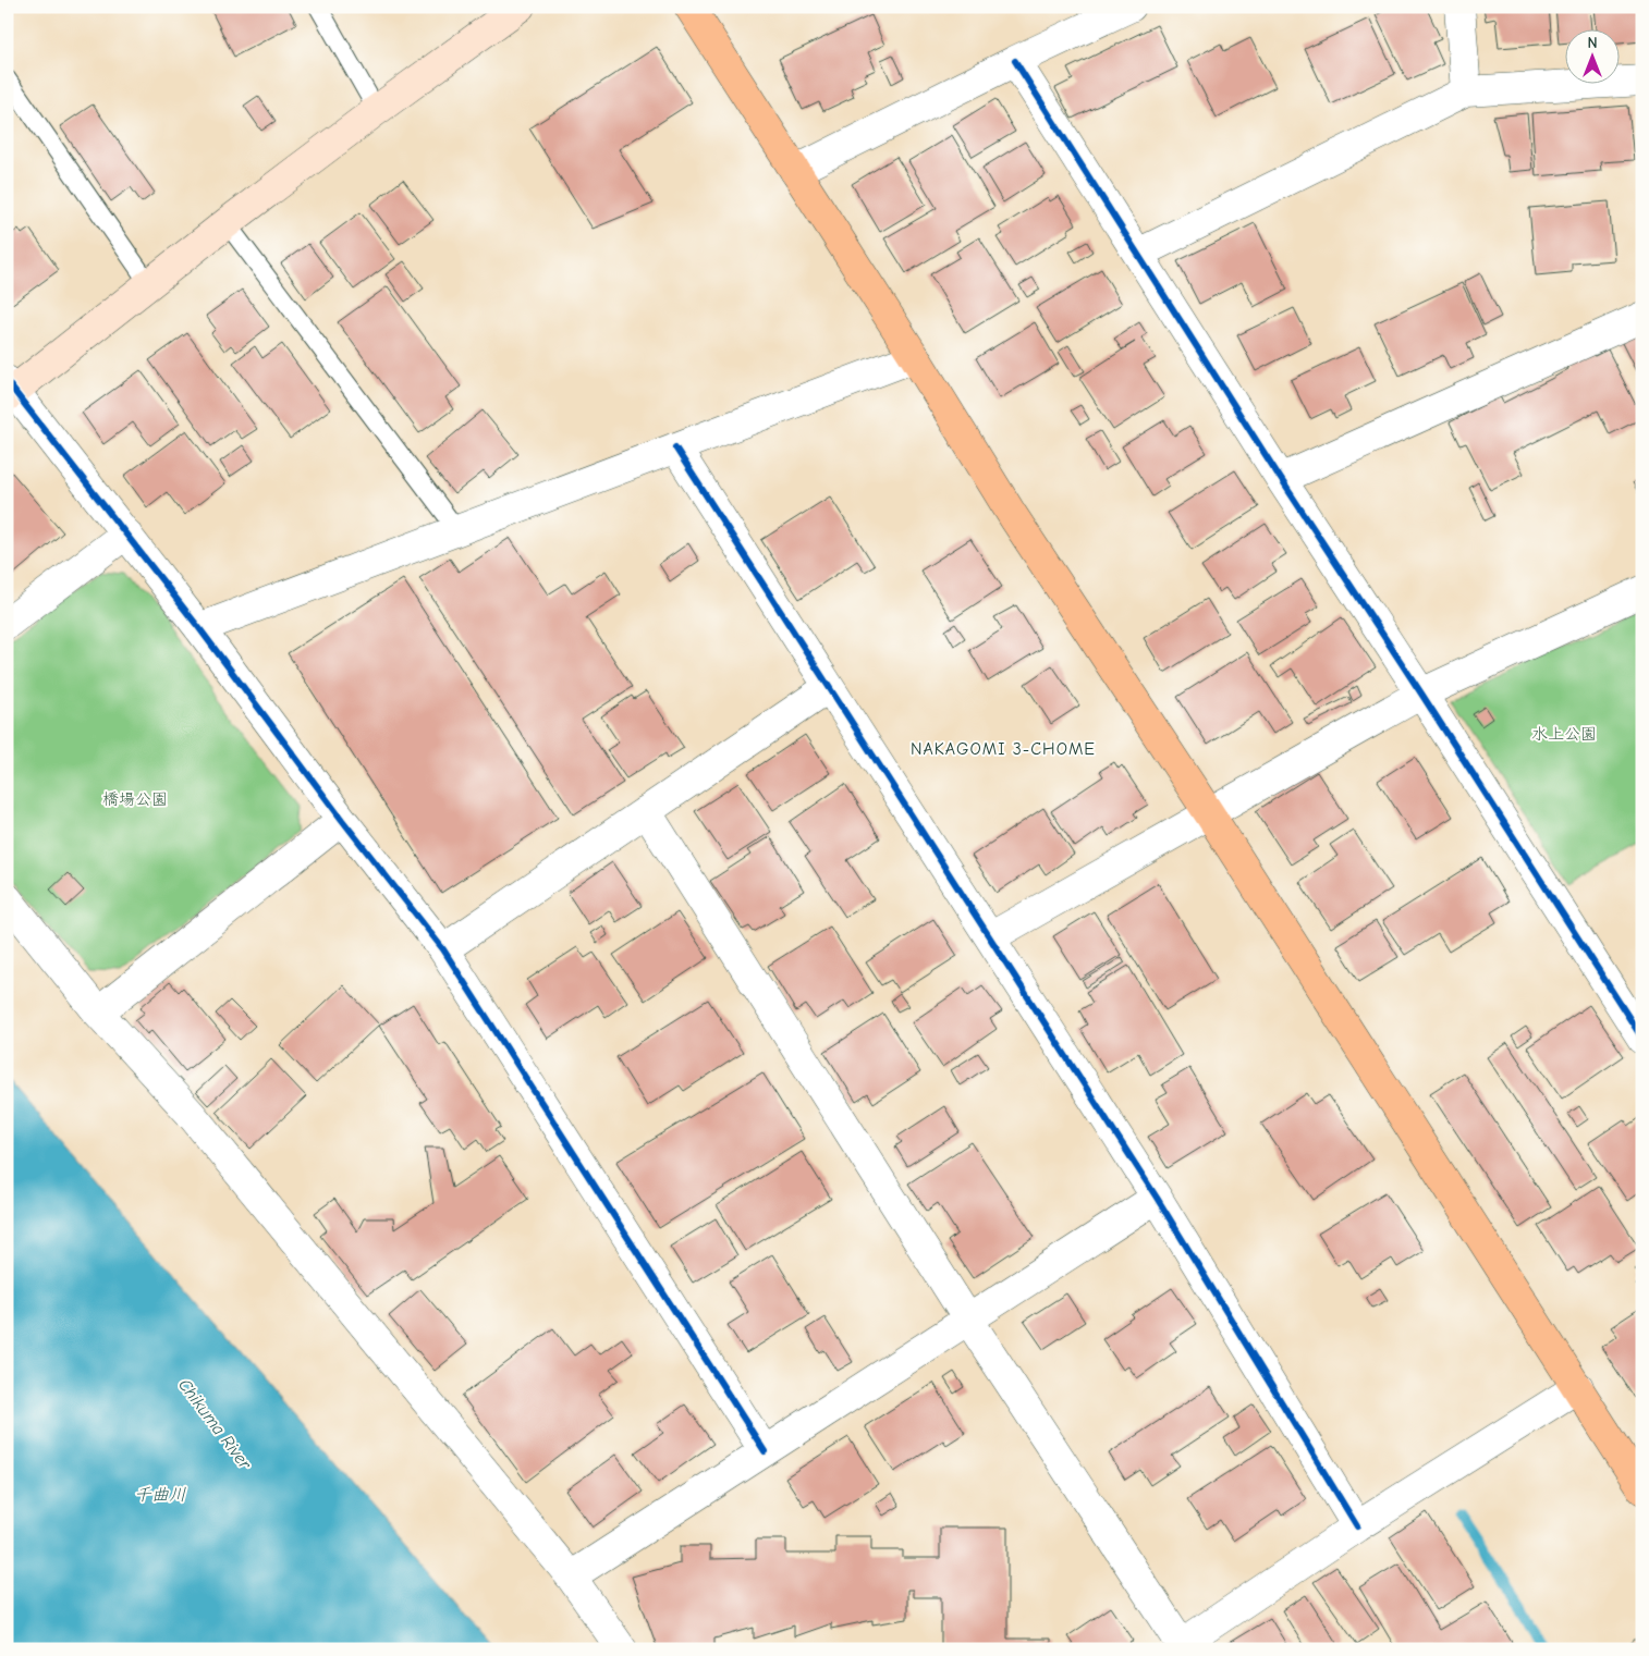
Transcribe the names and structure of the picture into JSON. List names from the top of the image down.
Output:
{
  "districts": ["NAKAGOMI 3-CHOME"],
  "water": ["Chikuma River", "千曲川"],
  "parks": ["水上公園", "橋場公園"],
  "north": "top"
}
